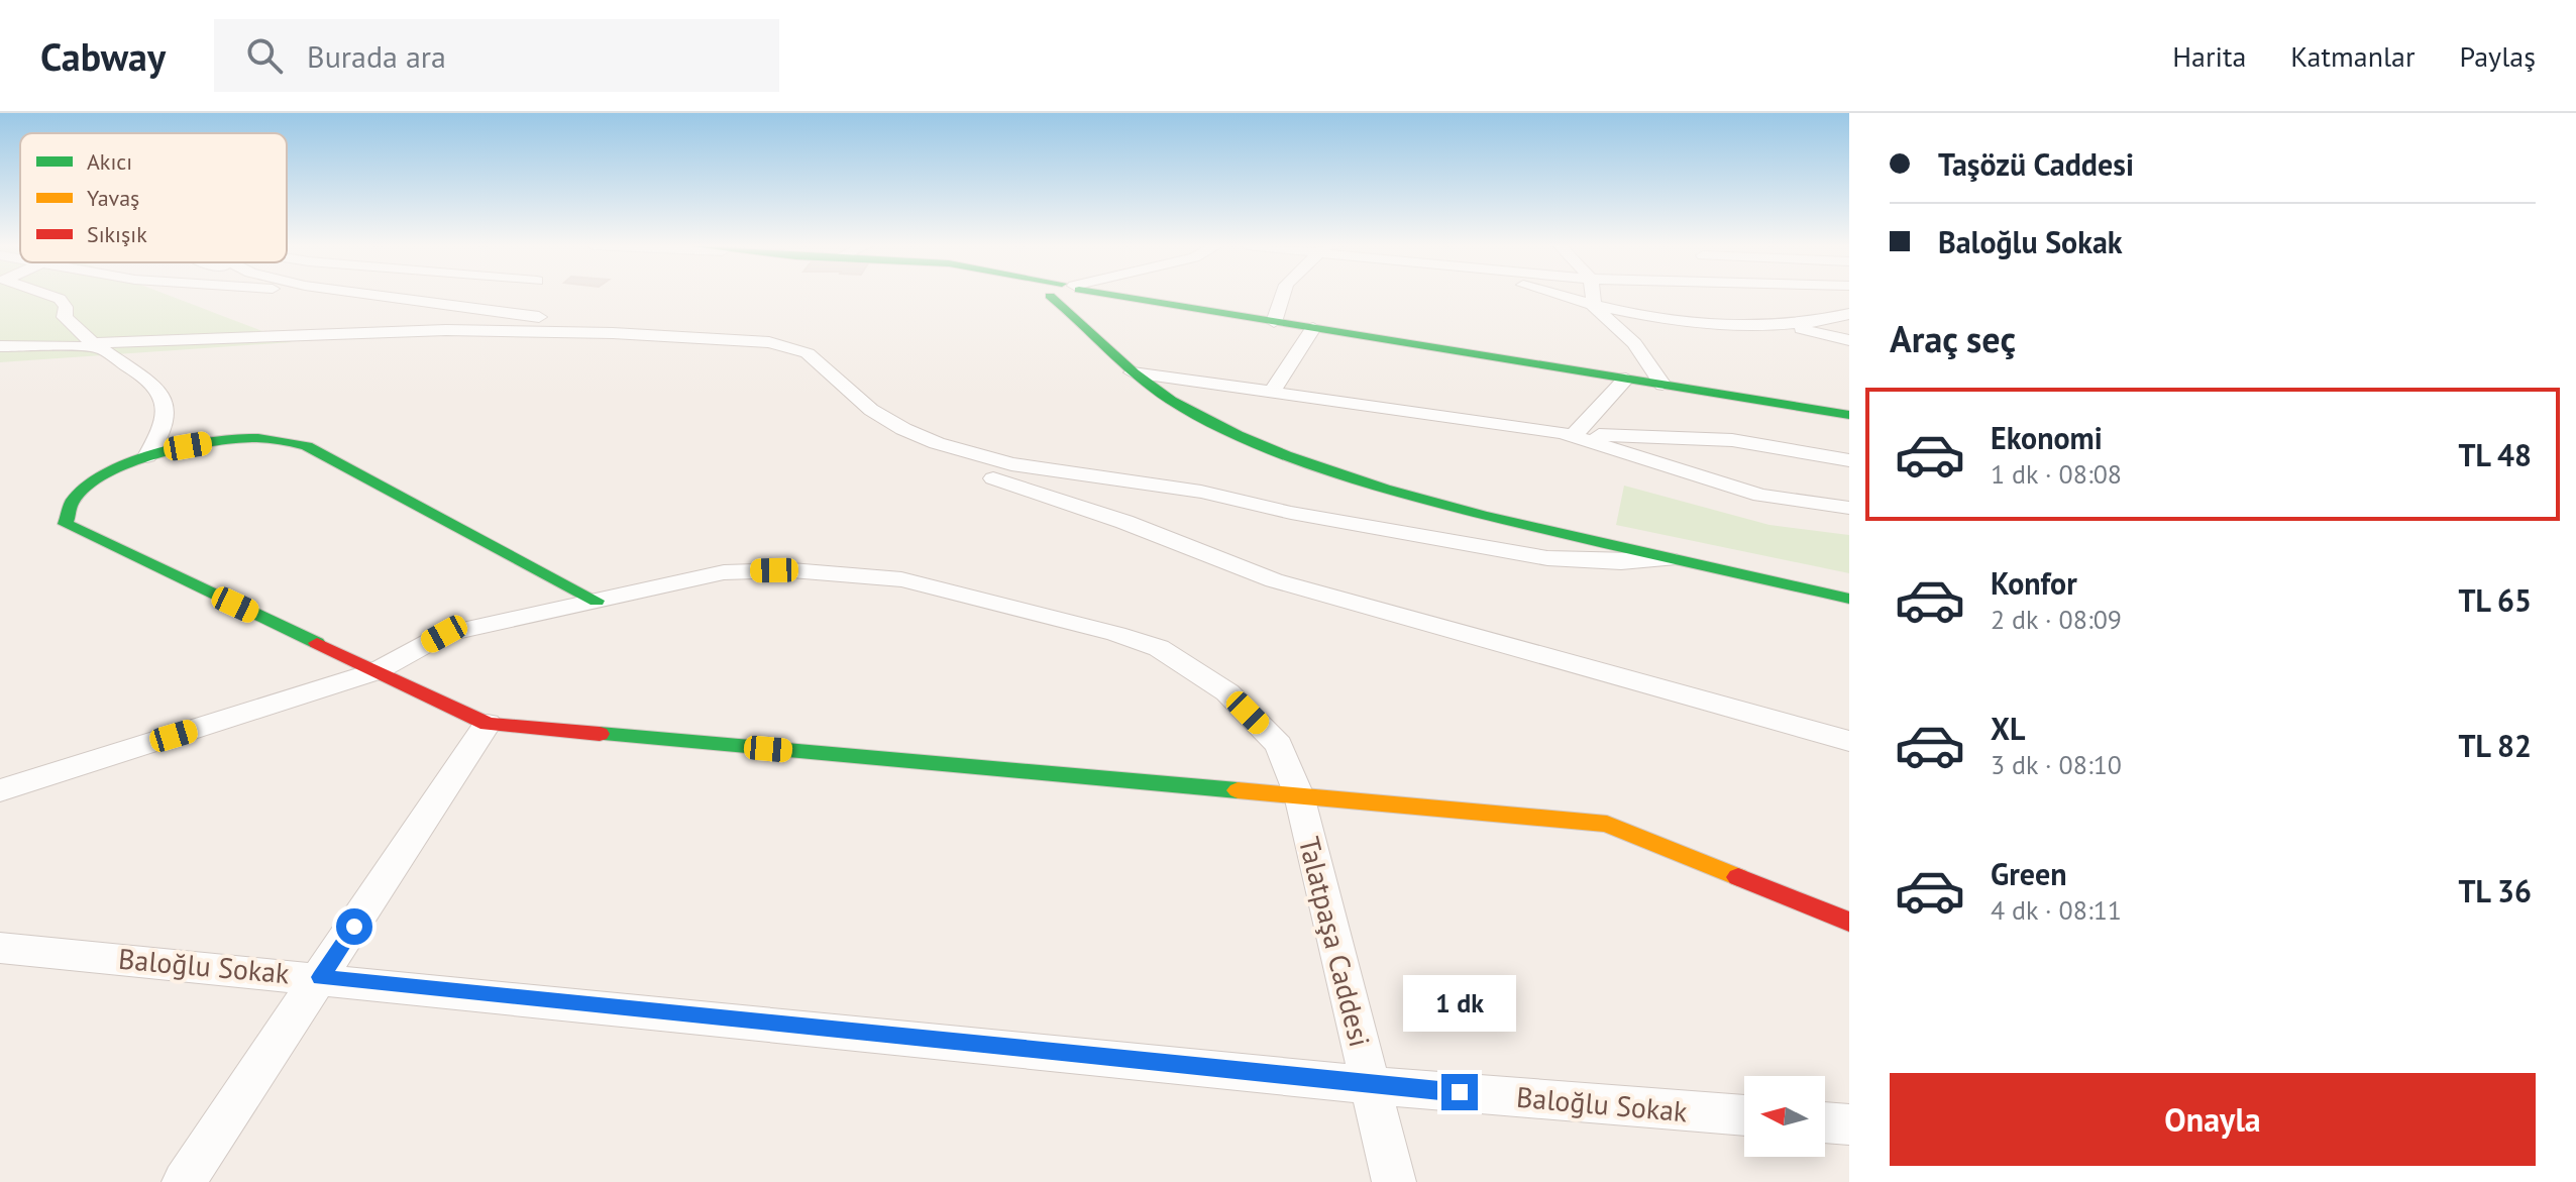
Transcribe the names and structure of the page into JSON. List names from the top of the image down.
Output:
{
  "streets": {
    "street": ["Talatpaşa Caddesi", "Baloğlu Sokak"]
  },
  "crossings": [
    ["Talatpaşa Caddesi", "Baloğlu Sokak"]
  ],
  "legend": ["Akıcı", "Yavaş", "Sıkışık"],
  "north": "left",
  "page": {
    "header": "Cabway",
    "search": "Burada ara",
    "nav": ["Harita", "Katmanlar", "Paylaş"],
    "banner": ["Taşözü Caddesi", "Baloğlu Sokak"],
    "heading": "Araç seç",
    "list": [
      {
        "name": "Ekonomi",
        "note": "1 dk · 08:08",
        "value": "TL 48"
      },
      {
        "name": "Konfor",
        "note": "2 dk · 08:09",
        "value": "TL 65"
      },
      {
        "name": "XL",
        "note": "3 dk · 08:10",
        "value": "TL 82"
      },
      {
        "name": "Green",
        "note": "4 dk · 08:11",
        "value": "TL 36"
      }
    ],
    "bubble": "1 dk",
    "buttons": "Onayla"
  }
}
